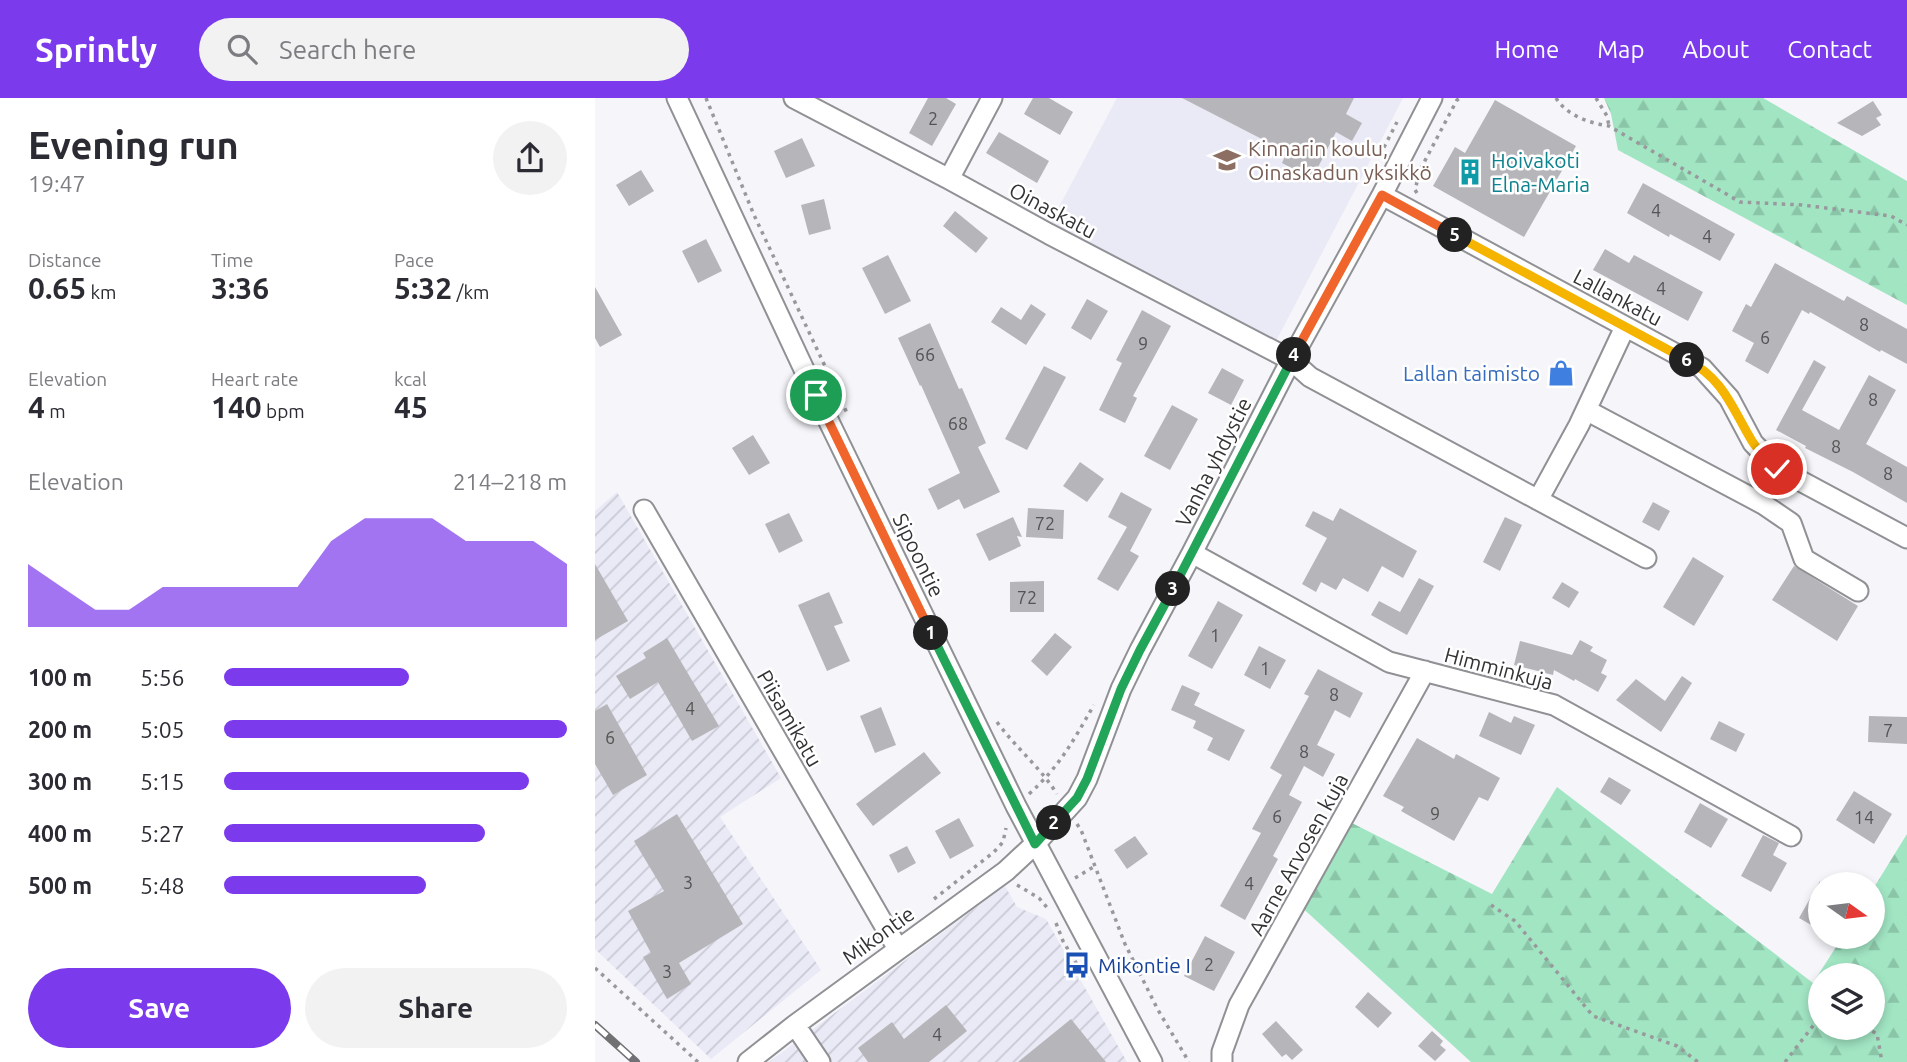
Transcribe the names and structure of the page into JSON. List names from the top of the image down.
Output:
{
  "streets": {
    "street": [
      "Oinaskatu",
      "Lallankatu",
      "Vanha yhdystie",
      "Sipoontie",
      "Himminkuja",
      "Piisamikatu",
      "Aarne Arvosen kuja",
      "Mikontie"
    ]
  },
  "crossings": [
    ["Oinaskatu", "Vanha yhdystie"],
    ["Lallankatu", "Vanha yhdystie"],
    ["Vanha yhdystie", "Sipoontie"],
    ["Vanha yhdystie", "Himminkuja"],
    ["Vanha yhdystie", "Mikontie"],
    ["Sipoontie", "Mikontie"],
    ["Himminkuja", "Aarne Arvosen kuja"],
    ["Piisamikatu", "Mikontie"]
  ],
  "places": {
    "school or university": ["Kinnarin koulu, Oinaskadun yksikkö"],
    "building": ["Hoivakoti Elna-Maria"],
    "shop": ["Lallan taimisto"],
    "bus stop": ["Mikontie I"]
  },
  "house_numbers": [
    "2",
    "4",
    "4",
    "4",
    "8",
    "6",
    "9",
    "66",
    "8",
    "68",
    "8",
    "8",
    "72",
    "72",
    "1",
    "1",
    "8",
    "4",
    "7",
    "6",
    "8",
    "9",
    "6",
    "14",
    "3",
    "4",
    "2",
    "3",
    "4"
  ],
  "north": "right",
  "page": {
    "header": "Sprintly",
    "search": "Search here",
    "nav": [
      "Home",
      "Map",
      "About",
      "Contact"
    ],
    "heading": ["Evening run", "19:47"],
    "stats": [
      ["Distance", "0.65 km"],
      ["Time", "3:36"],
      ["Pace", "5:32 /km"],
      ["Elevation", "4 m"],
      ["Heart rate", "140 bpm"],
      ["kcal", "45"]
    ],
    "pins": [
      "5",
      "4",
      "6",
      "3",
      "1",
      "2"
    ],
    "chart": ["Elevation", "214–218 m"],
    "list": [
      {
        "name": "100 m",
        "note": "5:56"
      },
      {
        "name": "200 m",
        "note": "5:05"
      },
      {
        "name": "300 m",
        "note": "5:15"
      },
      {
        "name": "400 m",
        "note": "5:27"
      },
      {
        "name": "500 m",
        "note": "5:48"
      }
    ],
    "buttons": ["Save", "Share"]
  }
}
